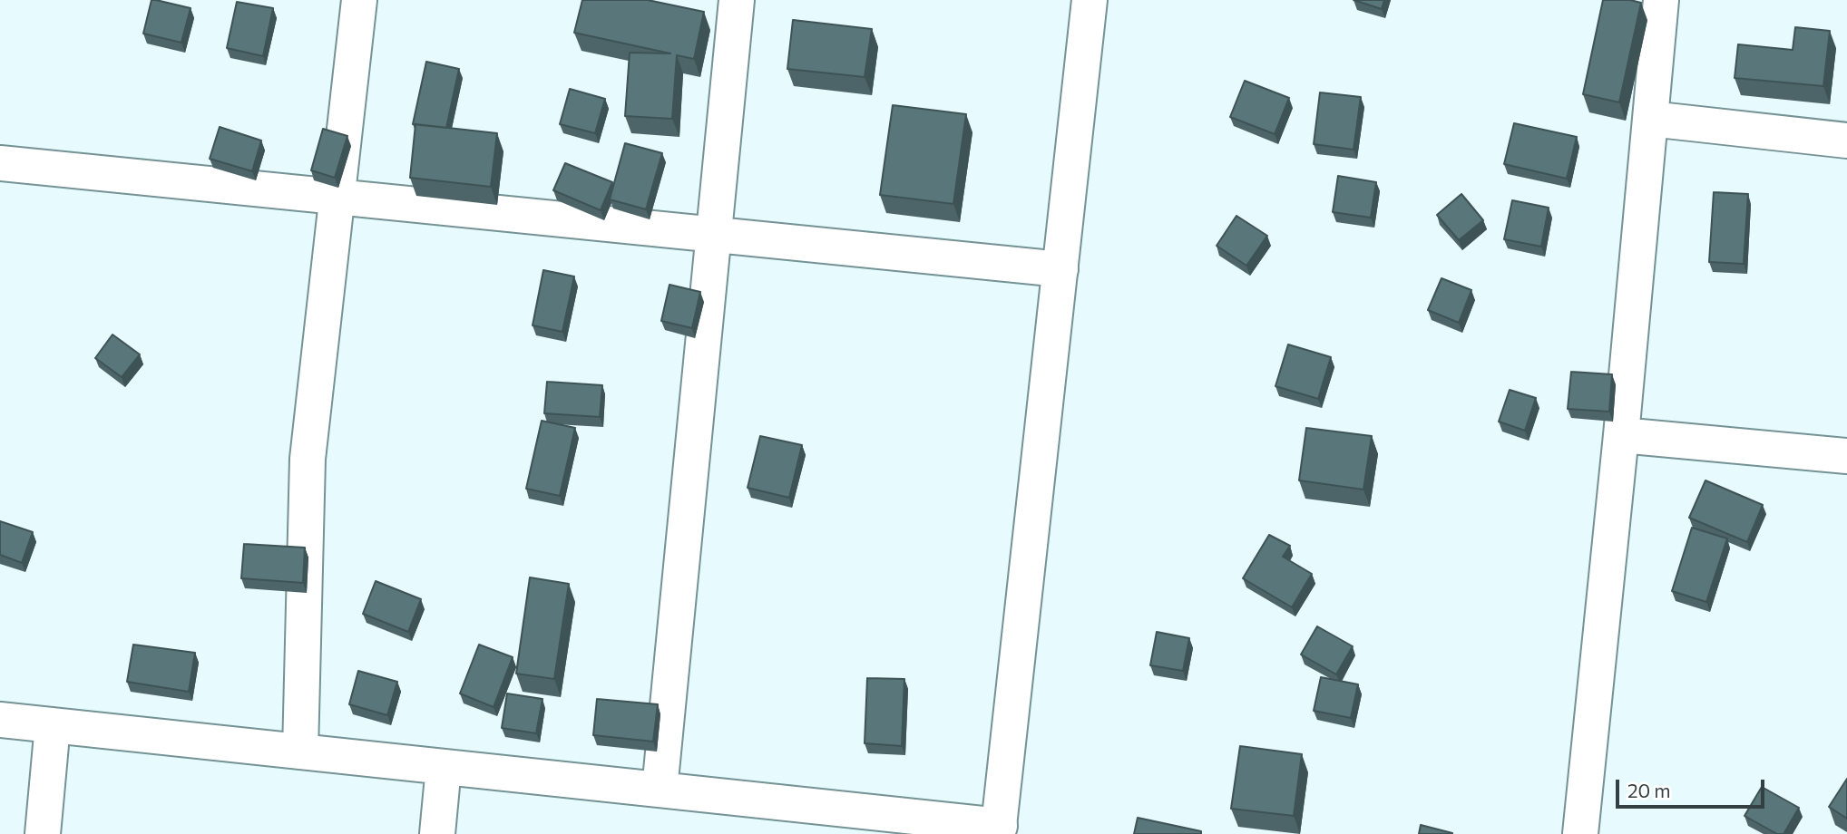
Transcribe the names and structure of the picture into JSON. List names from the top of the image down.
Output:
{
  "scale_bar": "20 m"
}
